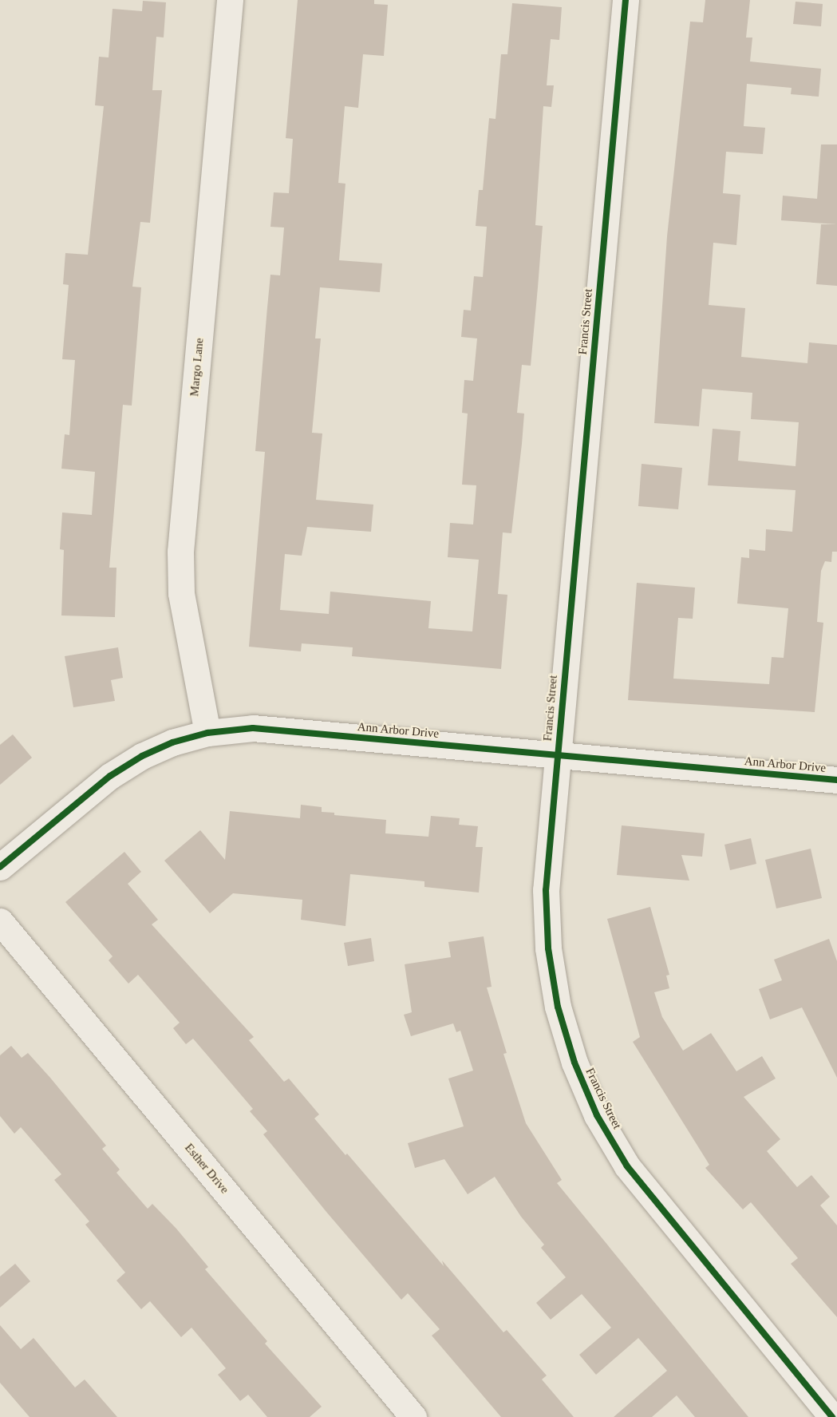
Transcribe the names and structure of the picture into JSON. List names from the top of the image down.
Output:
{
  "streets": {
    "street": [
      "Francis Street",
      "Margo Lane",
      "Ann Arbor Drive",
      "Esther Drive"
    ]
  },
  "crossings": [
    ["Francis Street", "Ann Arbor Drive"],
    ["Margo Lane", "Ann Arbor Drive"]
  ]
}
